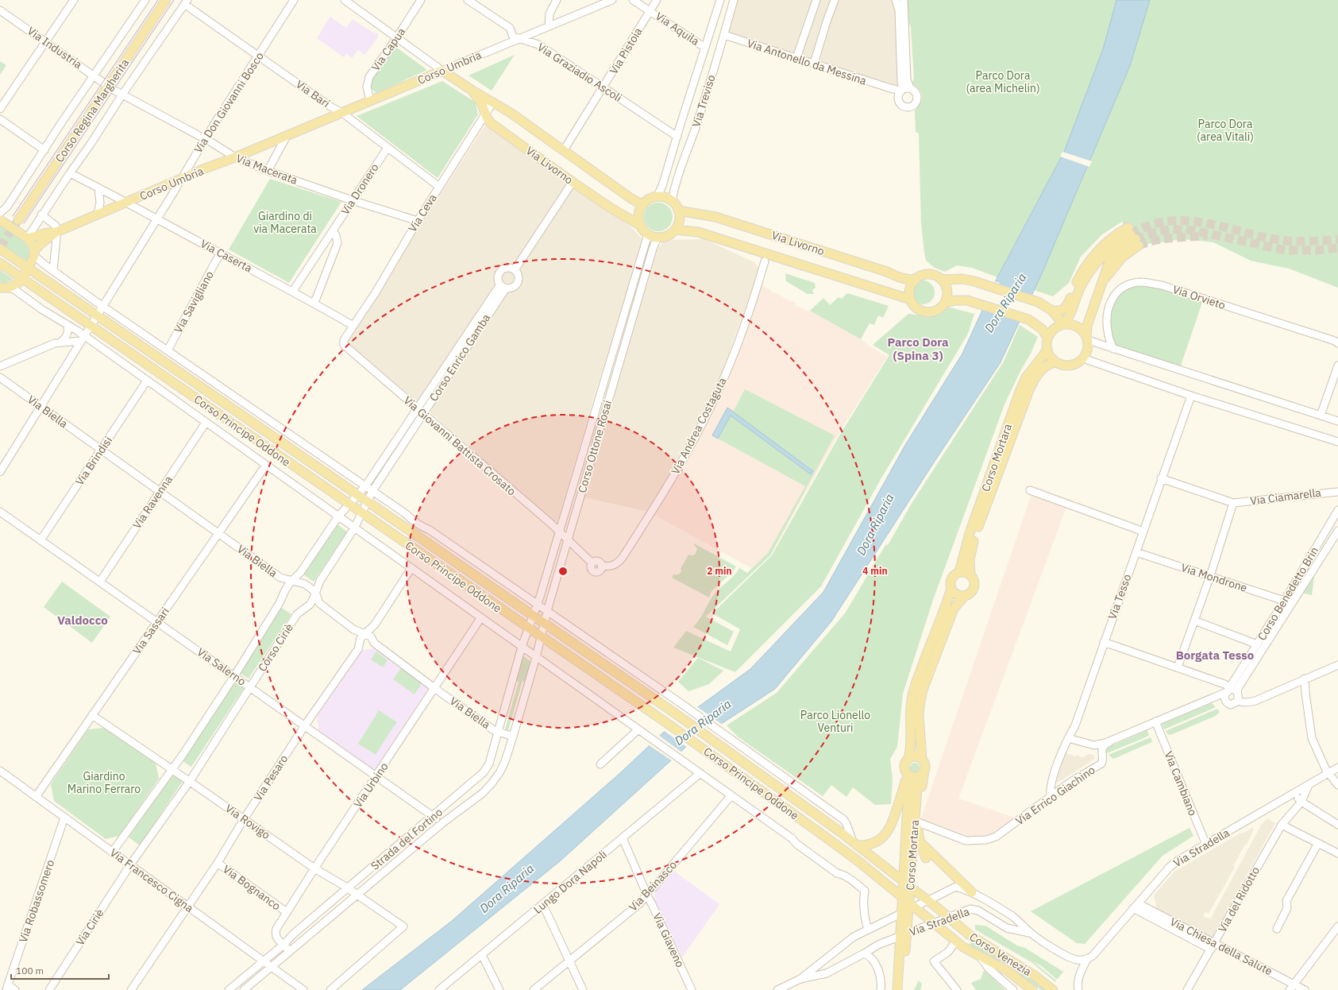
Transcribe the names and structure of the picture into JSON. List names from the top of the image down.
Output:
{
  "streets": {
    "main road": [
      "Corso Umbria",
      "Corso Regina Margherita",
      "Via Livorno",
      "Corso Principe Oddone",
      "Corso Mortara",
      "Corso Venezia"
    ],
    "street": [
      "Via Aquila",
      "Via Industria",
      "Via Capua",
      "Via Pistoia",
      "Via Antonello da Messina",
      "Via Graziadio Ascoli",
      "Via Bari",
      "Via Treviso",
      "Via Don Giovanni Bosco",
      "Via Macerata",
      "Via Dronero",
      "Via Ceva",
      "Via Caserta",
      "Via Orvieto",
      "Via Savigliano",
      "Corso Enrico Gamba",
      "Via Biella",
      "Via Andrea Costaguta",
      "Via Giovanni Battista Crosato",
      "Corso Ottone Rosai",
      "Via Brindisi",
      "Via Ciamarella",
      "Via Ravenna",
      "Via Mondrone",
      "Corso Benedetto Brin",
      "Via Tesso",
      "Via Sassari",
      "Corso Ciriè",
      "Via Salerno",
      "Via Pesaro",
      "Via Cambiano",
      "Via Urbino",
      "Via Errico Giachino",
      "Via Rovigo",
      "Strada del Fortino",
      "Via Stradella",
      "Via Francesco Cigna",
      "Lungo Dora Napoli",
      "Via Beinasco",
      "Via Bognanco",
      "Via del Ridotto",
      "Via Robassomero",
      "Via Ciriè",
      "Via Giaveno",
      "Via Chiesa della Salute"
    ]
  },
  "crossings": [
    ["Via Aquila", "Via Pistoia"],
    ["Via Aquila", "Via Treviso"],
    ["Via Industria", "Corso Regina Margherita"],
    ["Via Industria", "Via Macerata"],
    ["Via Capua", "Corso Umbria"],
    ["Via Capua", "Via Livorno"],
    ["Via Pistoia", "Via Graziadio Ascoli"],
    ["Via Pistoia", "Via Livorno"],
    ["Via Antonello da Messina", "Via Treviso"],
    ["Corso Umbria", "Via Graziadio Ascoli"],
    ["Corso Umbria", "Via Bari"],
    ["Corso Umbria", "Via Don Giovanni Bosco"],
    ["Corso Umbria", "Corso Regina Margherita"],
    ["Corso Umbria", "Via Livorno"],
    ["Corso Umbria", "Via Macerata"],
    ["Corso Umbria", "Via Caserta"],
    ["Corso Umbria", "Corso Principe Oddone"],
    ["Via Graziadio Ascoli", "Via Treviso"],
    ["Via Bari", "Via Don Giovanni Bosco"],
    ["Via Bari", "Corso Regina Margherita"],
    ["Via Bari", "Via Dronero"],
    ["Via Bari", "Via Ceva"],
    ["Via Treviso", "Via Livorno"],
    ["Via Treviso", "Corso Ottone Rosai"],
    ["Via Don Giovanni Bosco", "Via Macerata"],
    ["Via Don Giovanni Bosco", "Via Caserta"],
    ["Via Don Giovanni Bosco", "Via Biella"],
    ["Via Don Giovanni Bosco", "Corso Principe Oddone"],
    ["Corso Regina Margherita", "Via Macerata"],
    ["Corso Regina Margherita", "Via Caserta"],
    ["Via Livorno", "Via Ceva"],
    ["Via Livorno", "Corso Ottone Rosai"],
    ["Via Macerata", "Via Dronero"],
    ["Via Macerata", "Via Ceva"],
    ["Via Dronero", "Via Caserta"],
    ["Via Ceva", "Via Caserta"],
    ["Via Ceva", "Via Giovanni Battista Crosato"],
    ["Via Caserta", "Via Savigliano"],
    ["Via Caserta", "Via Giovanni Battista Crosato"],
    ["Via Savigliano", "Corso Principe Oddone"],
    ["Corso Enrico Gamba", "Corso Principe Oddone"],
    ["Corso Enrico Gamba", "Via Giovanni Battista Crosato"],
    ["Corso Enrico Gamba", "Corso Ciriè"],
    ["Via Biella", "Via Brindisi"],
    ["Via Biella", "Via Ravenna"],
    ["Via Biella", "Via Sassari"],
    ["Via Biella", "Corso Ciriè"],
    ["Via Biella", "Via Pesaro"],
    ["Via Biella", "Via Urbino"],
    ["Via Biella", "Strada del Fortino"],
    ["Via Andrea Costaguta", "Via Giovanni Battista Crosato"],
    ["Corso Principe Oddone", "Corso Ottone Rosai"],
    ["Corso Principe Oddone", "Corso Mortara"],
    ["Corso Principe Oddone", "Via Brindisi"],
    ["Corso Principe Oddone", "Via Ravenna"],
    ["Corso Principe Oddone", "Via Sassari"],
    ["Corso Principe Oddone", "Corso Ciriè"],
    ["Corso Principe Oddone", "Via Pesaro"],
    ["Corso Principe Oddone", "Via Urbino"],
    ["Corso Principe Oddone", "Strada del Fortino"],
    ["Corso Principe Oddone", "Via Stradella"],
    ["Corso Principe Oddone", "Lungo Dora Napoli"],
    ["Corso Principe Oddone", "Via Beinasco"],
    ["Corso Principe Oddone", "Corso Venezia"],
    ["Via Giovanni Battista Crosato", "Corso Ottone Rosai"],
    ["Corso Ottone Rosai", "Strada del Fortino"],
    ["Corso Mortara", "Via Stradella"],
    ["Corso Mortara", "Corso Venezia"],
    ["Via Brindisi", "Via Salerno"],
    ["Via Ciamarella", "Via Tesso"],
    ["Via Ravenna", "Via Salerno"],
    ["Via Mondrone", "Corso Benedetto Brin"],
    ["Via Mondrone", "Via Tesso"],
    ["Via Tesso", "Via Errico Giachino"],
    ["Via Sassari", "Via Salerno"],
    ["Via Sassari", "Via Rovigo"],
    ["Via Sassari", "Via Francesco Cigna"],
    ["Corso Ciriè", "Via Salerno"],
    ["Corso Ciriè", "Via Rovigo"],
    ["Corso Ciriè", "Via Francesco Cigna"],
    ["Corso Ciriè", "Via Ciriè"],
    ["Via Salerno", "Via Pesaro"],
    ["Via Salerno", "Via Urbino"],
    ["Via Salerno", "Strada del Fortino"],
    ["Via Pesaro", "Via Rovigo"],
    ["Via Pesaro", "Via Francesco Cigna"],
    ["Via Pesaro", "Via Bognanco"],
    ["Via Cambiano", "Via Stradella"],
    ["Via Urbino", "Via Rovigo"],
    ["Via Urbino", "Strada del Fortino"],
    ["Via Urbino", "Via Bognanco"],
    ["Via Rovigo", "Strada del Fortino"],
    ["Strada del Fortino", "Via Francesco Cigna"],
    ["Via Stradella", "Via del Ridotto"],
    ["Via Stradella", "Via Chiesa della Salute"],
    ["Via Stradella", "Corso Venezia"],
    ["Via Francesco Cigna", "Via Robassomero"],
    ["Via Francesco Cigna", "Via Ciriè"],
    ["Lungo Dora Napoli", "Via Giaveno"],
    ["Via Beinasco", "Via Giaveno"],
    ["Via del Ridotto", "Via Chiesa della Salute"]
  ],
  "districts": ["Parco Dora (Spina 3)", "Valdocco", "Borgata Tesso"],
  "water": ["Dora Riparia"],
  "parks": [
    "Parco Dora (area Michelin)",
    "Parco Dora (area Vitali)",
    "Giardino di via Macerata",
    "Parco Lionello Venturi",
    "Giardino Marino Ferraro"
  ],
  "scale_bar": "100 m",
  "rings": ["2 min", "4 min"]
}
